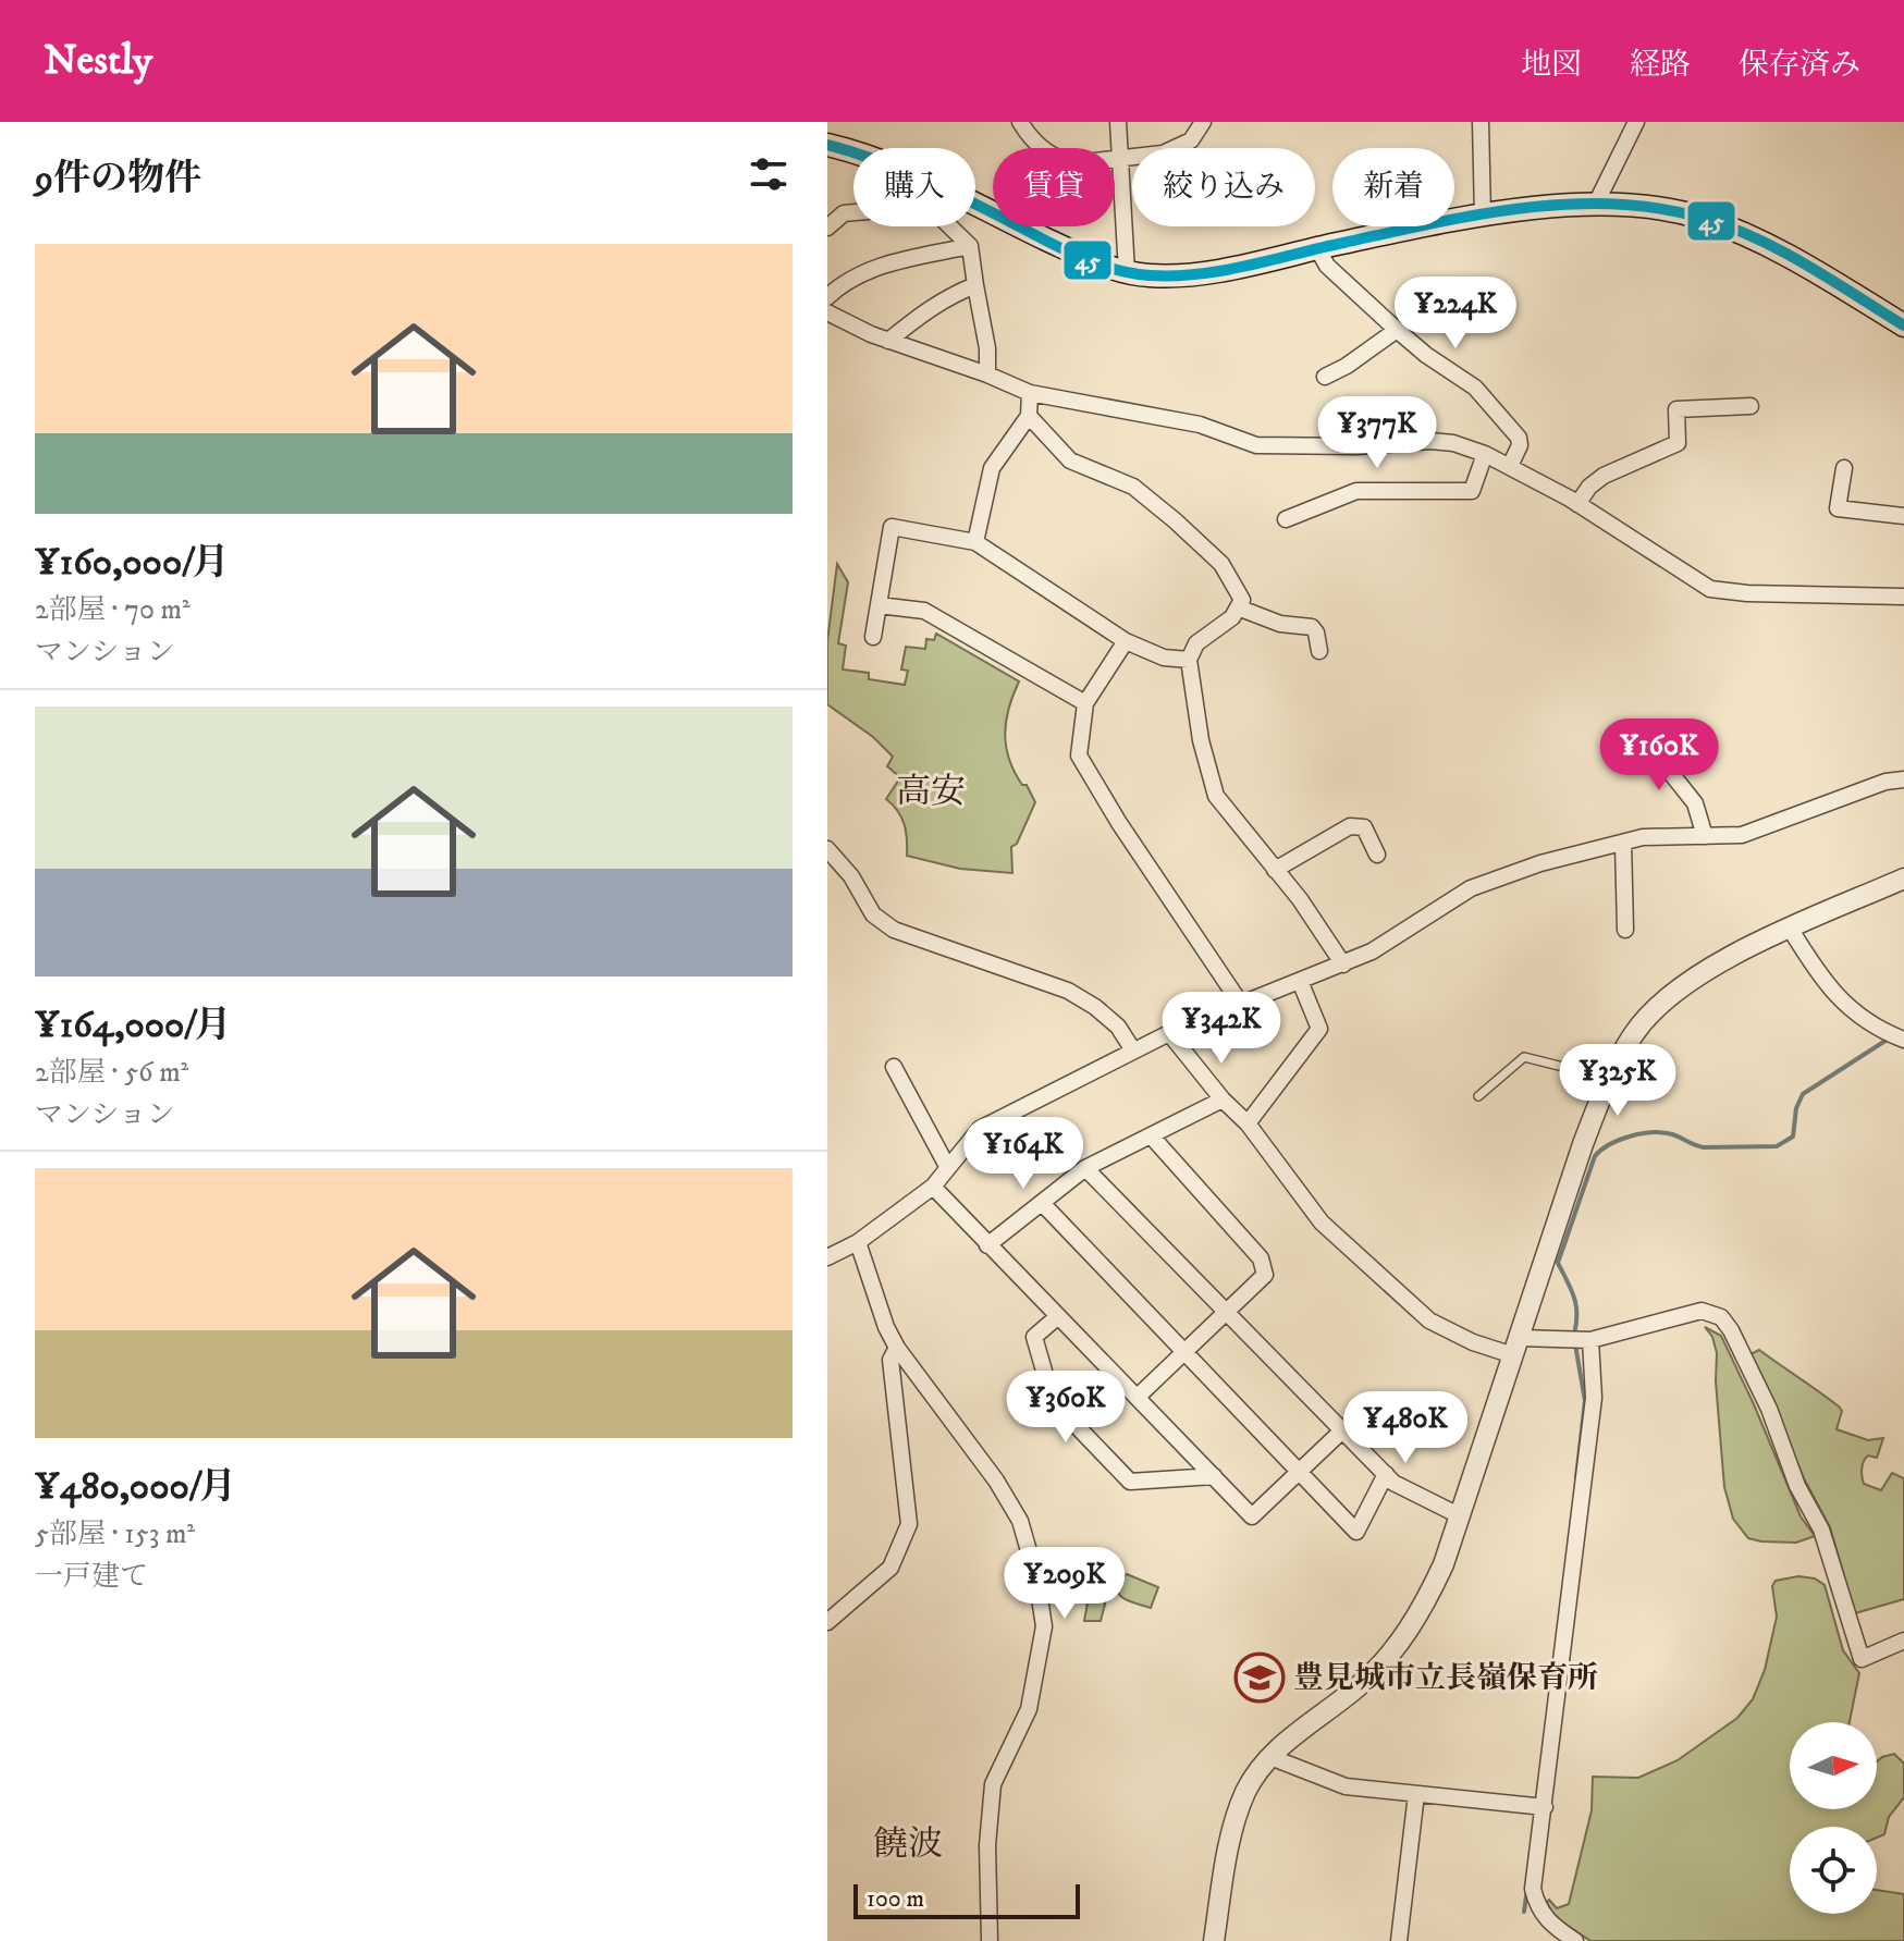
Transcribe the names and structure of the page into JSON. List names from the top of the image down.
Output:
{
  "districts": ["高安", "饒波"],
  "places": {
    "school or university": ["豊見城市立長嶺保育所"]
  },
  "lines": ["transit line 45"],
  "scale_bar": "100 m",
  "north": "right",
  "page": {
    "header": "Nestly",
    "nav": ["地図", "経路", "保存済み"],
    "heading": "9件の物件",
    "chip": [
      "購入",
      "賃貸",
      "絞り込み",
      "新着"
    ],
    "list": [
      {
        "name": "¥160,000/月",
        "note": "2部屋 · 70 m² · マンション"
      },
      {
        "name": "¥164,000/月",
        "note": "2部屋 · 56 m² · マンション"
      },
      {
        "name": "¥480,000/月",
        "note": "5部屋 · 153 m² · 一戸建て"
      }
    ],
    "price": [
      "¥224K",
      "¥377K",
      "¥160K",
      "¥342K",
      "¥325K",
      "¥164K",
      "¥360K",
      "¥480K",
      "¥209K"
    ],
    "scale": "100 m"
  }
}
